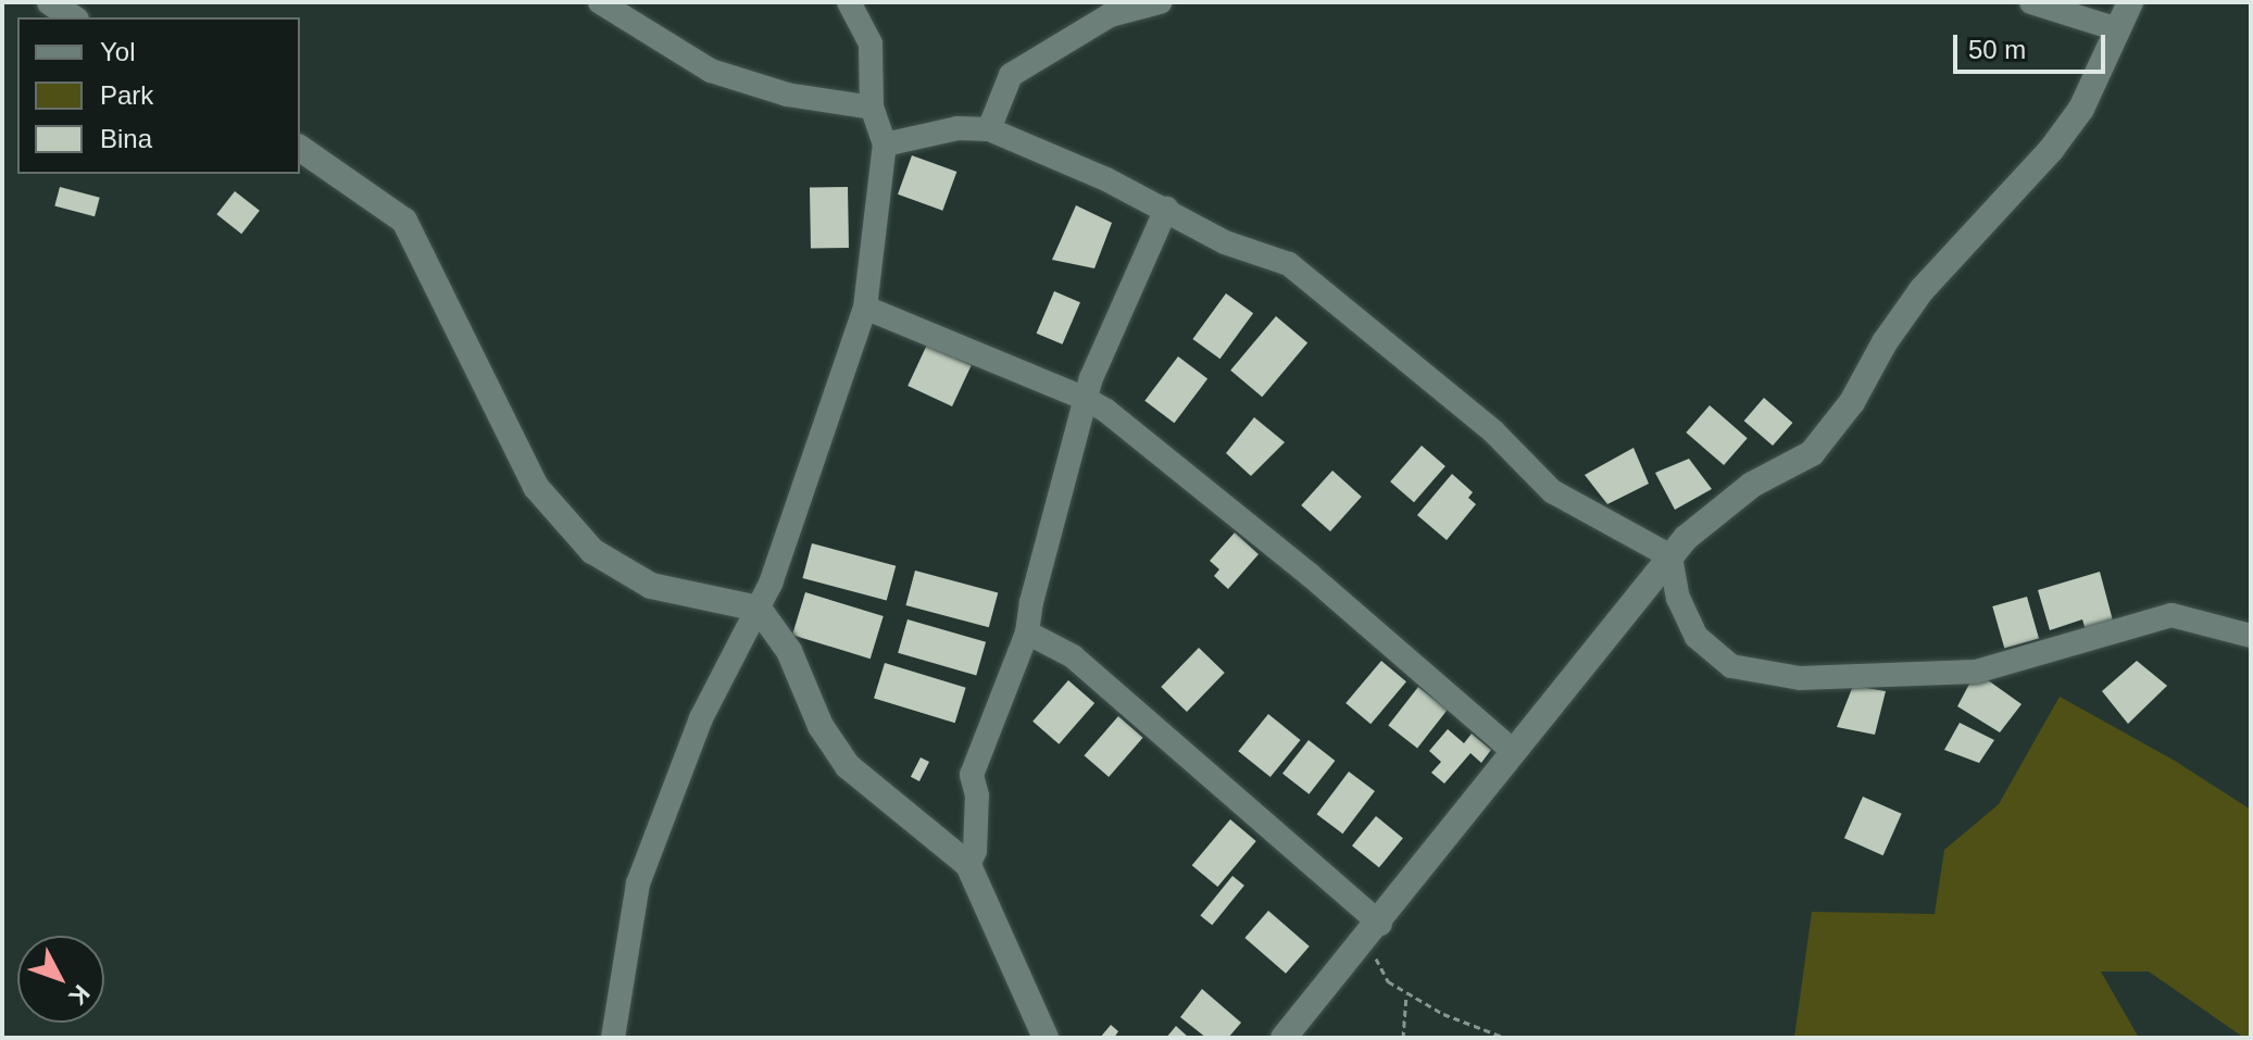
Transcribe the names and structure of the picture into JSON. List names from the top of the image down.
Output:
{
  "legend": ["Yol", "Park", "Bina"],
  "scale_bar": "50 m",
  "north": "bottom right"
}
